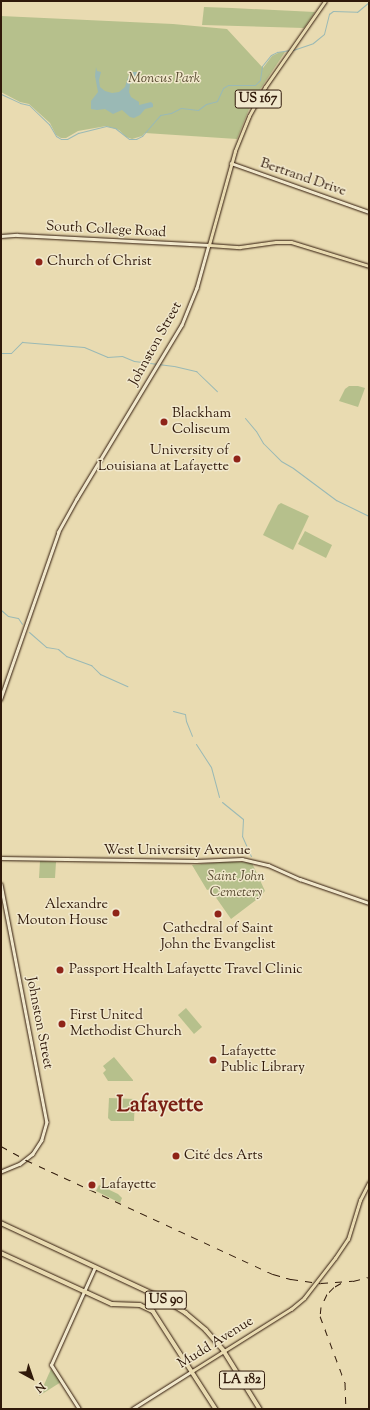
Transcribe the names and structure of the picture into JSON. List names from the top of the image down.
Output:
{
  "streets": {
    "highway": ["US 90", "LA 182"],
    "main road": [
      "US 167",
      "Bertrand Drive",
      "South College Road",
      "Johnston Street",
      "West University Avenue",
      "Mudd Avenue"
    ]
  },
  "crossings": [
    ["Bertrand Drive", "Johnston Street"],
    ["South College Road", "Johnston Street"],
    ["US 90", "Mudd Avenue"],
    ["US 90", "LA 182"],
    ["Mudd Avenue", "LA 182"]
  ],
  "districts": ["Lafayette"],
  "parks": ["Moncus Park", "Saint John Cemetery"],
  "places": [
    "Church of Christ",
    "Blackham Coliseum",
    "University of Louisiana at Lafayette",
    "Alexandre Mouton House",
    "Cathedral of Saint John the Evangelist",
    "Passport Health Lafayette Travel Clinic",
    "First United Methodist Church",
    "Lafayette Public Library",
    "Cité des Arts",
    "Lafayette"
  ],
  "north": "bottom right"
}
